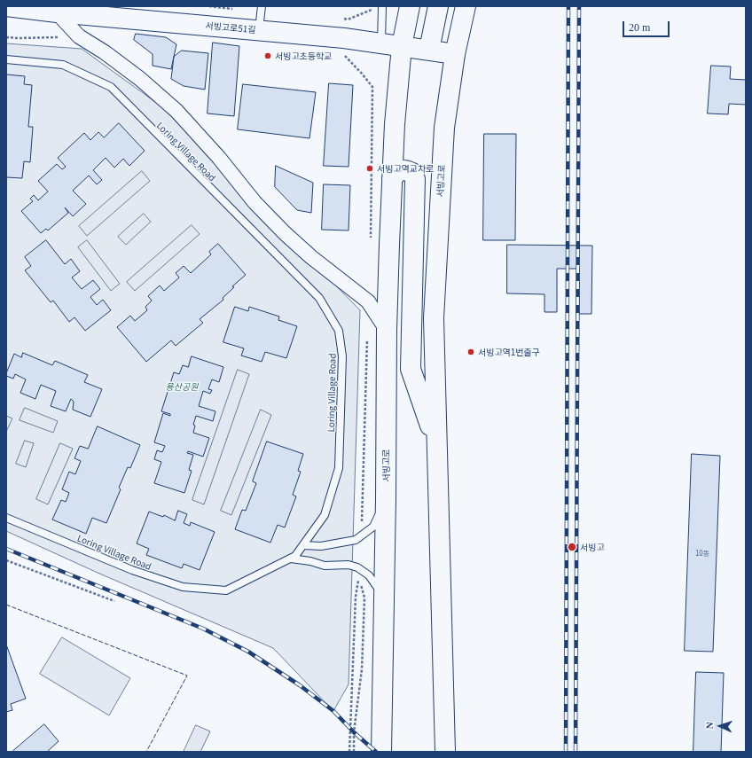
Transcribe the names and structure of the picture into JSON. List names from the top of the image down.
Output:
{
  "streets": {
    "main road": ["서빙고로51길", "서빙고로"],
    "lane": ["Loring Village Road"]
  },
  "crossings": [
    ["서빙고로51길", "서빙고로"]
  ],
  "parks": ["용산공원"],
  "places": [
    "서빙고초등학교",
    "서빙고역교차로",
    "서빙고역1번출구",
    "서빙고"
  ],
  "house_numbers": ["10동"],
  "scale_bar": "20 m",
  "north": "left"
}
